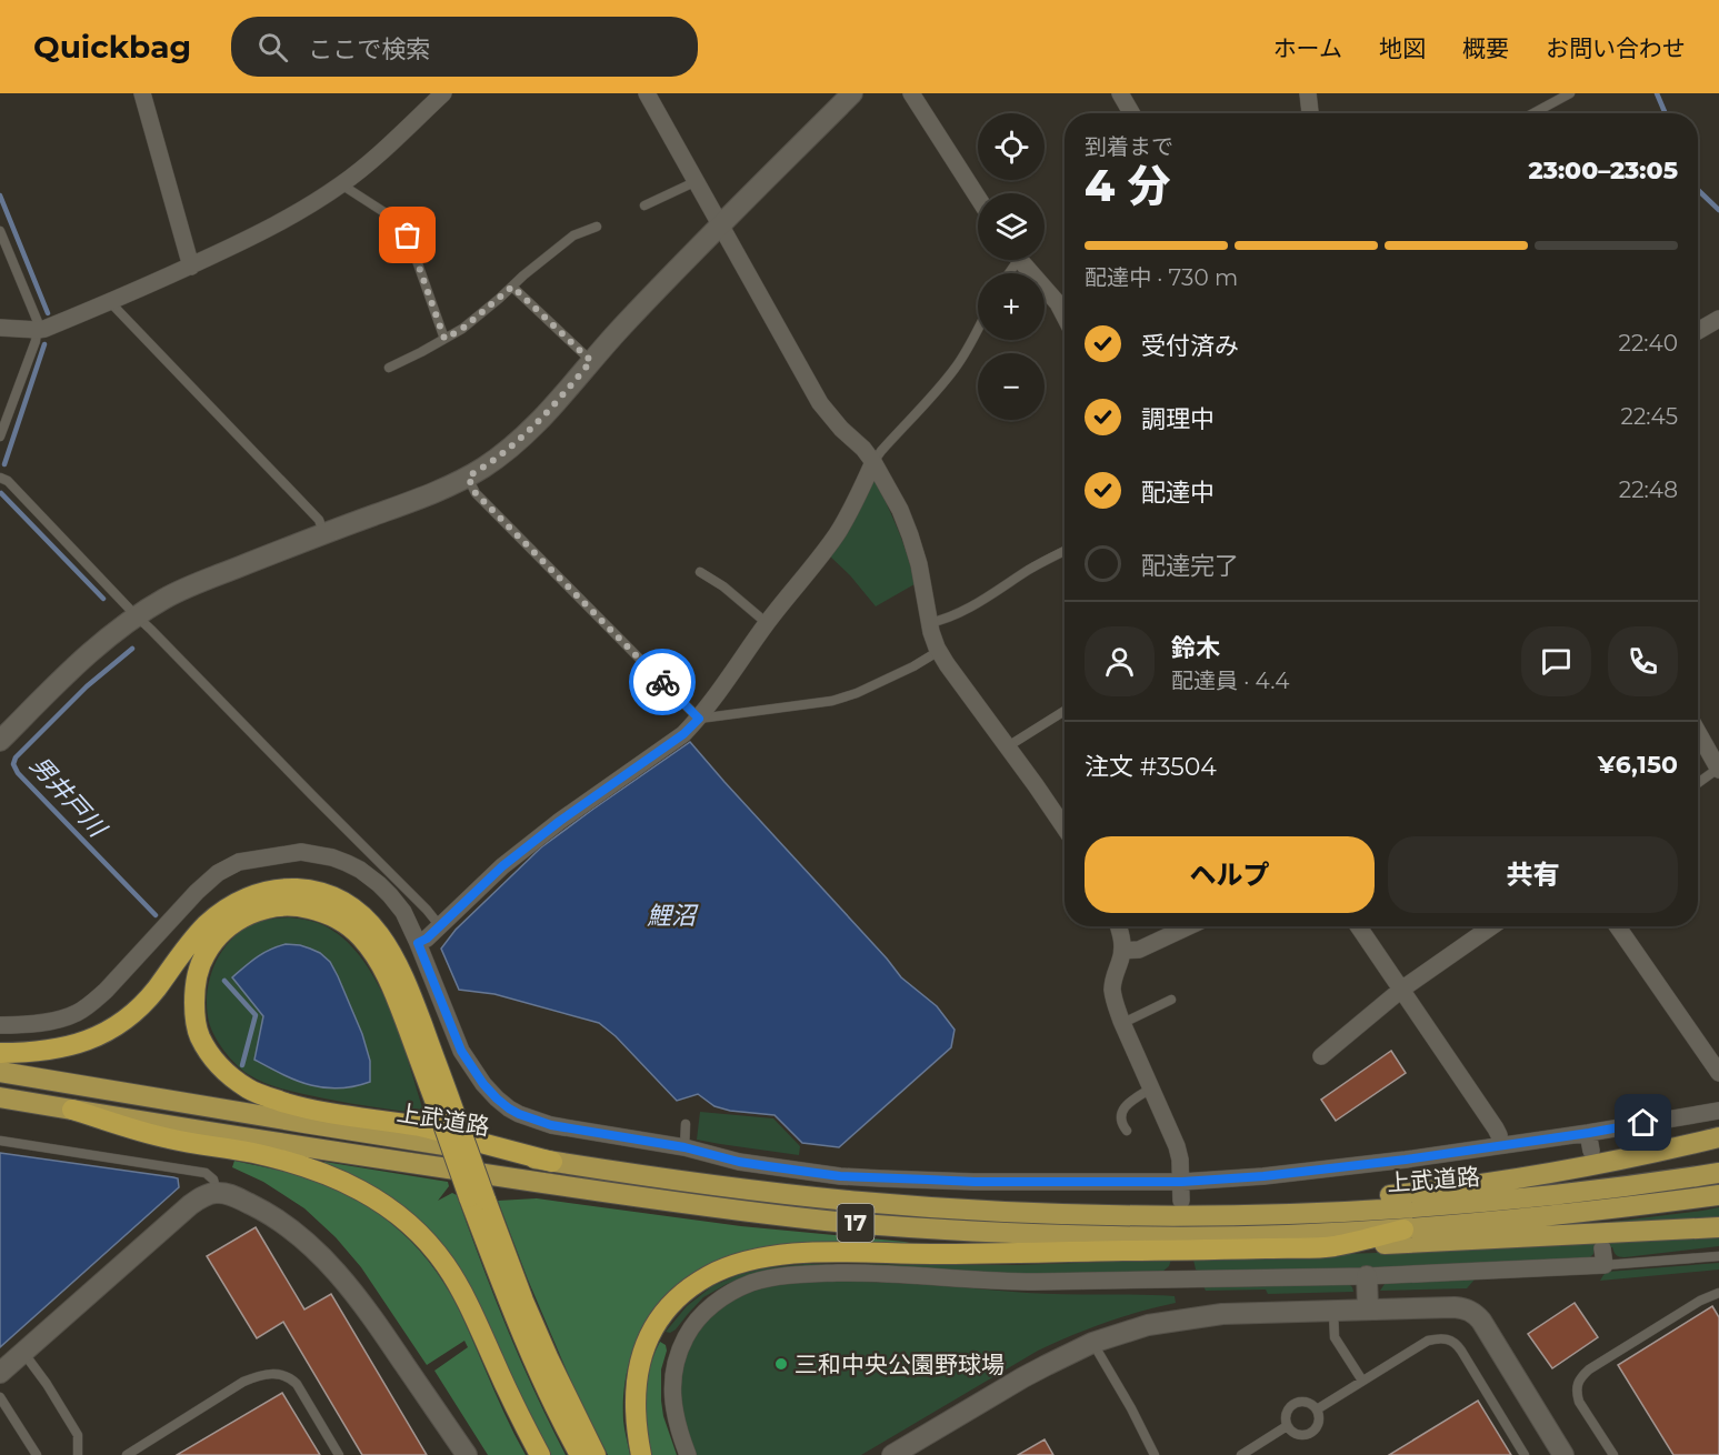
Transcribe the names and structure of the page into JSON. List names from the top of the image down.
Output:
{
  "streets": {
    "highway": ["上武道路", "17"]
  },
  "water": ["男井戸川", "鯉沼"],
  "places": ["三和中央公園野球場"],
  "page": {
    "header": "Quickbag",
    "search": "ここで検索",
    "nav": [
      "ホーム",
      "地図",
      "概要",
      "お問い合わせ"
    ],
    "map_buttons": ["+", "−"],
    "heading": ["4 分", "到着まで", "23:00–23:05"],
    "panel": [
      "鈴木",
      "配達員 · 4.4",
      "注文 #3504",
      "¥6,150"
    ],
    "bar": "配達中 · 730 m",
    "list": [
      ["受付済み", "22:40"],
      ["調理中", "22:45"],
      ["配達中", "22:48"],
      "配達完了"
    ],
    "buttons": ["ヘルプ", "共有"]
  }
}
